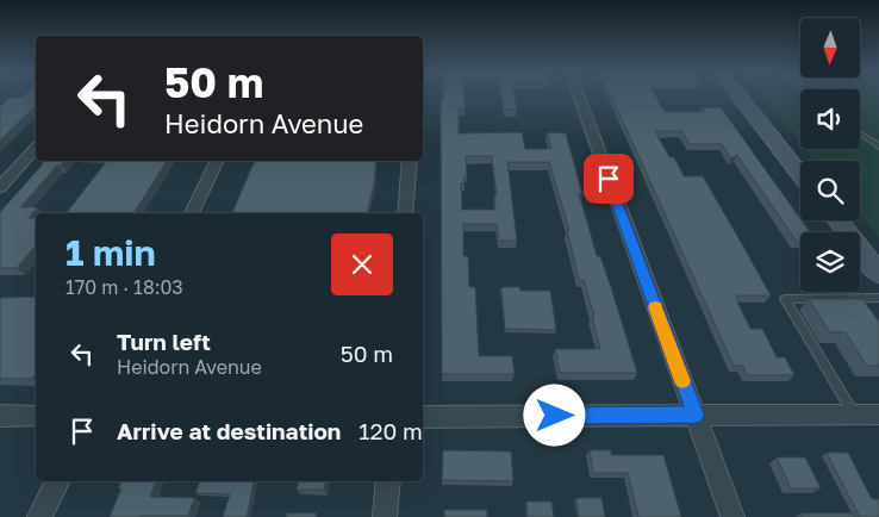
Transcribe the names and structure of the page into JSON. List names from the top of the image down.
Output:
{
  "north": "bottom",
  "page": {
    "turn": ["50 m", "Heidorn Avenue"],
    "heading": ["1 min", "170 m · 18:03"],
    "list": [
      {
        "name": "Turn left",
        "note": "Heidorn Avenue",
        "value": "50 m"
      },
      {
        "name": "Arrive at destination",
        "value": "120 m"
      }
    ]
  }
}
